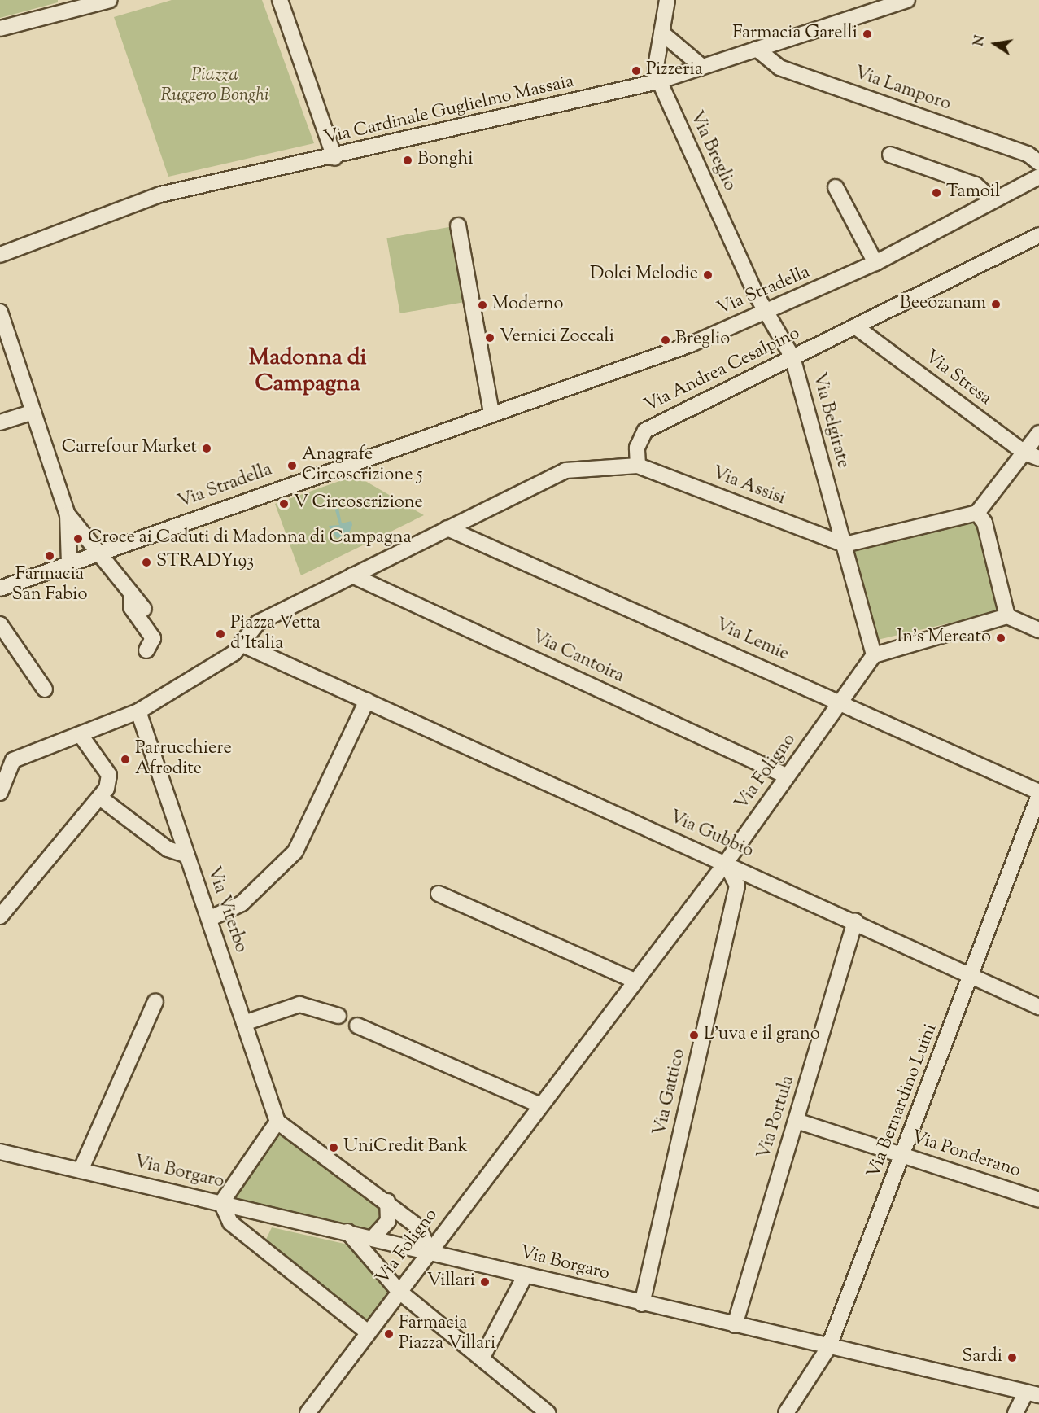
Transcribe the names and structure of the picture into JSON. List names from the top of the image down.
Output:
{
  "streets": {
    "street": [
      "Via Lamporo",
      "Via Cardinale Guglielmo Massaia",
      "Via Breglio",
      "Via Stradella",
      "Via Andrea Cesalpino",
      "Via Stresa",
      "Via Belgirate",
      "Via Assisi",
      "Via Lemie",
      "Via Cantoira",
      "Via Foligno",
      "Via Gubbio",
      "Via Viterbo",
      "Via Gattico",
      "Via Bernardino Luini",
      "Via Portula",
      "Via Ponderano",
      "Via Borgaro"
    ]
  },
  "crossings": [
    ["Via Lamporo", "Via Cardinale Guglielmo Massaia"],
    ["Via Cardinale Guglielmo Massaia", "Via Breglio"],
    ["Via Breglio", "Via Stradella"],
    ["Via Breglio", "Via Belgirate"],
    ["Via Stradella", "Via Belgirate"],
    ["Via Andrea Cesalpino", "Via Stresa"],
    ["Via Andrea Cesalpino", "Via Belgirate"],
    ["Via Andrea Cesalpino", "Via Assisi"],
    ["Via Belgirate", "Via Assisi"],
    ["Via Belgirate", "Via Foligno"],
    ["Via Lemie", "Via Foligno"],
    ["Via Lemie", "Via Bernardino Luini"],
    ["Via Cantoira", "Via Foligno"],
    ["Via Foligno", "Via Gubbio"],
    ["Via Foligno", "Via Gattico"],
    ["Via Foligno", "Via Borgaro"],
    ["Via Gubbio", "Via Gattico"],
    ["Via Gubbio", "Via Bernardino Luini"],
    ["Via Gubbio", "Via Portula"],
    ["Via Gattico", "Via Borgaro"],
    ["Via Bernardino Luini", "Via Ponderano"],
    ["Via Bernardino Luini", "Via Borgaro"],
    ["Via Portula", "Via Ponderano"],
    ["Via Portula", "Via Borgaro"]
  ],
  "districts": ["Madonna di Campagna"],
  "parks": ["Piazza Ruggero Bonghi"],
  "places": [
    "Farmacia Garelli",
    "Pizzeria",
    "Bonghi",
    "Tamoil",
    "Dolci Melodie",
    "Beeozanam",
    "Moderno",
    "Vernici Zoccali",
    "Breglio",
    "Carrefour Market",
    "Anagrafe Circoscrizione 5",
    "V Circoscrizione",
    "Croce ai Caduti di Madonna di Campagna",
    "Farmacia San Fabio",
    "STRADY193",
    "Piazza Vetta d'Italia",
    "In's Mercato",
    "Parrucchiere Afrodite",
    "L'uva e il grano",
    "UniCredit Bank",
    "Villari",
    "Farmacia Piazza Villari",
    "Sardi"
  ],
  "north": "left"
}
